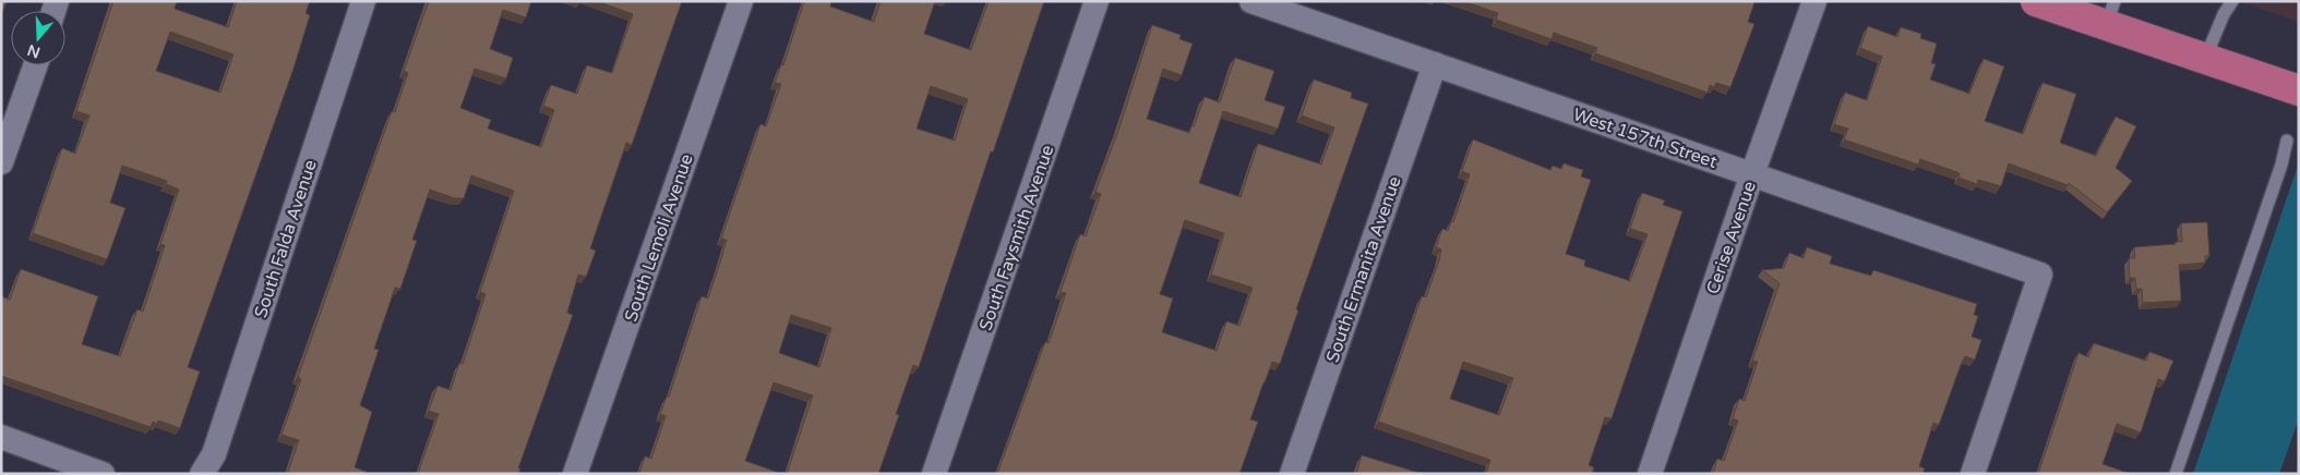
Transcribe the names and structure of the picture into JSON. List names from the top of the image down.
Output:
{
  "streets": {
    "street": [
      "West 157th Street",
      "South Lemoli Avenue",
      "South Faysmith Avenue",
      "Cerise Avenue",
      "South Falda Avenue",
      "South Ermanita Avenue"
    ]
  },
  "crossings": [
    ["West 157th Street", "Cerise Avenue"],
    ["West 157th Street", "South Ermanita Avenue"]
  ],
  "north": "bottom"
}
